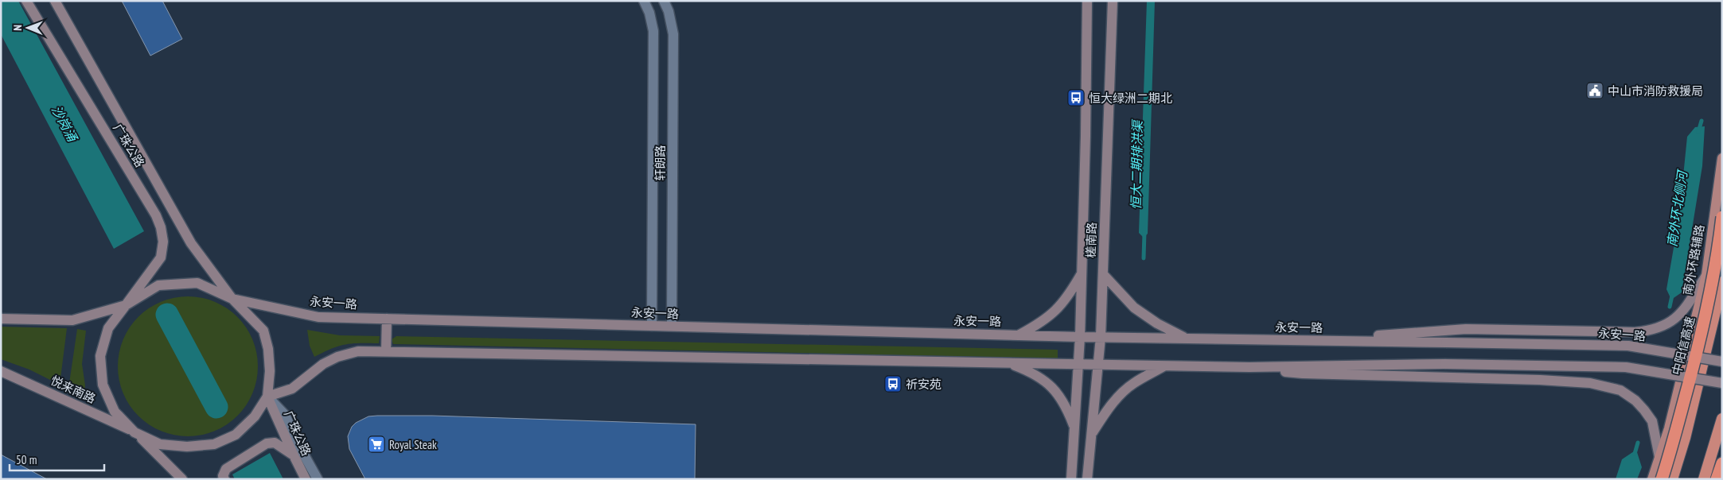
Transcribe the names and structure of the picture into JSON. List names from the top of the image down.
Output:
{
  "streets": {
    "highway": ["中阳信高速"],
    "main road": [
      "广珠公路",
      "槎南路",
      "南外环路辅路",
      "永安一路",
      "悦来南路"
    ],
    "street": ["轩朗路"]
  },
  "crossings": [
    ["广珠公路", "永安一路"],
    ["广珠公路", "悦来南路"],
    ["轩朗路", "永安一路"],
    ["槎南路", "永安一路"]
  ],
  "water": ["沙岗涌", "恒大二期排洪渠", "南外环北侧河"],
  "places": {
    "public building": ["中山市消防救援局"],
    "bus stop": ["恒大绿洲二期北", "祈安苑"],
    "supermarket": ["Royal Steak"]
  },
  "scale_bar": "50 m",
  "north": "left"
}
